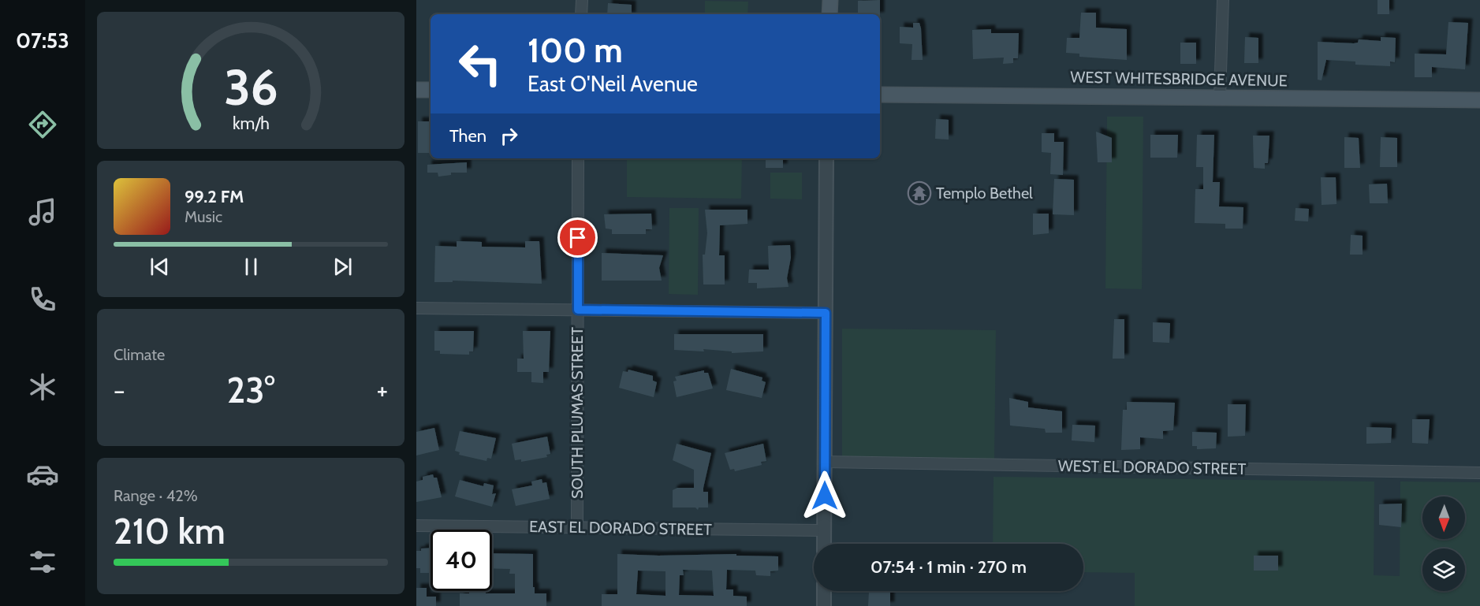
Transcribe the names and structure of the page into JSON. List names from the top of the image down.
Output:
{
  "streets": {
    "main road": ["WEST WHITESBRIDGE AVENUE"],
    "street": ["SOUTH PLUMAS STREET", "WEST EL DORADO STREET", "EAST EL DORADO STREET"]
  },
  "crossings": [
    ["SOUTH PLUMAS STREET", "EAST EL DORADO STREET"]
  ],
  "places": {
    "temple": ["Templo Bethel"]
  },
  "north": "bottom",
  "page": {
    "tabs": "07:53",
    "turn": ["100 m", "East O'Neil Avenue"],
    "then": "Then",
    "song": ["99.2 FM", "Music"],
    "tile": [
      "Climate",
      ["Range · 42%", "210 km"]
    ],
    "heat": ["−", "23°", "+"],
    "limit": "40",
    "trip": "07:54 · 1 min · 270 m",
    "gauge": ["36", "km/h"]
  }
}
